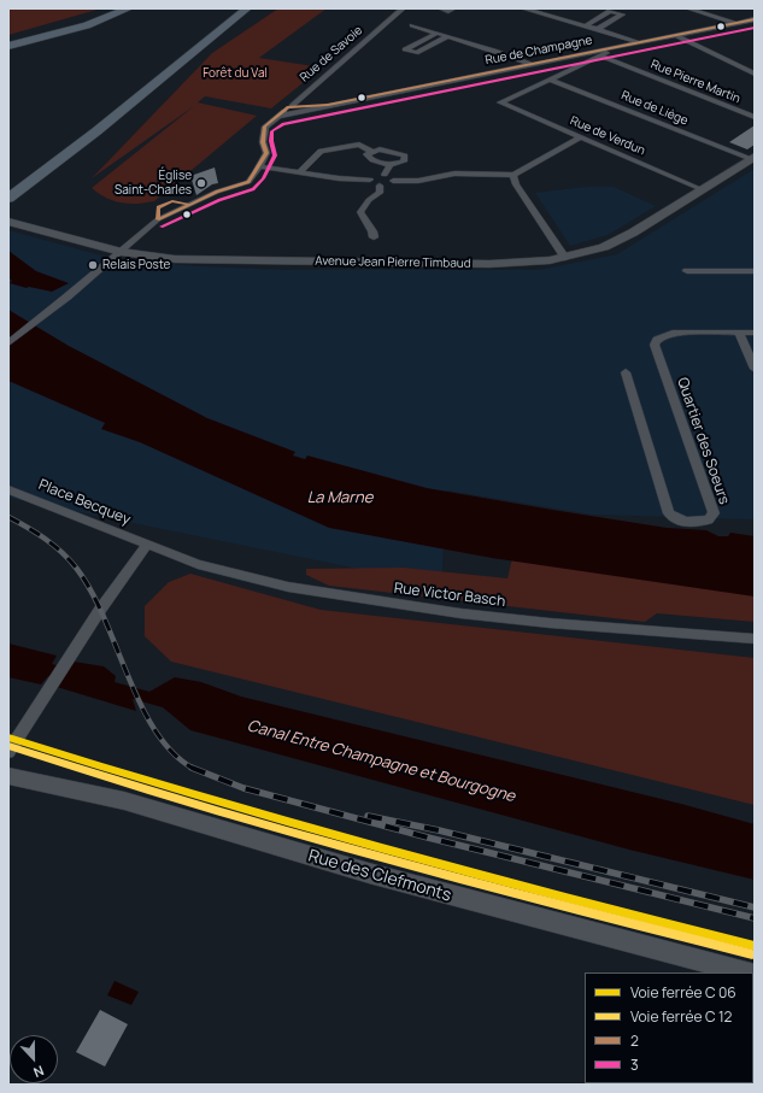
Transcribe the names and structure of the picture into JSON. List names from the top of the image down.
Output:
{
  "streets": {
    "main road": ["Avenue Jean Pierre Timbaud"],
    "street": [
      "Rue de Champagne",
      "Rue de Savoie",
      "Rue Pierre Martin",
      "Rue de Liège",
      "Rue de Verdun",
      "Quartier des Soeurs",
      "Place Becquey",
      "Rue Victor Basch",
      "Rue des Clefmonts"
    ]
  },
  "crossings": [
    ["Rue de Champagne", "Rue de Savoie"],
    ["Rue de Liège", "Rue de Verdun"],
    ["Rue de Liège", "Avenue Jean Pierre Timbaud"],
    ["Rue de Verdun", "Avenue Jean Pierre Timbaud"],
    ["Place Becquey", "Rue Victor Basch"]
  ],
  "water": ["La Marne", "Canal Entre Champagne et Bourgogne"],
  "parks": ["Forêt du Val"],
  "places": ["Église Saint-Charles", "Relais Poste"],
  "lines": ["transit line 2", "transit line 3"],
  "legend": [
    "Voie ferrée C 06",
    "Voie ferrée C 12",
    "2",
    "3"
  ],
  "north": "bottom"
}
